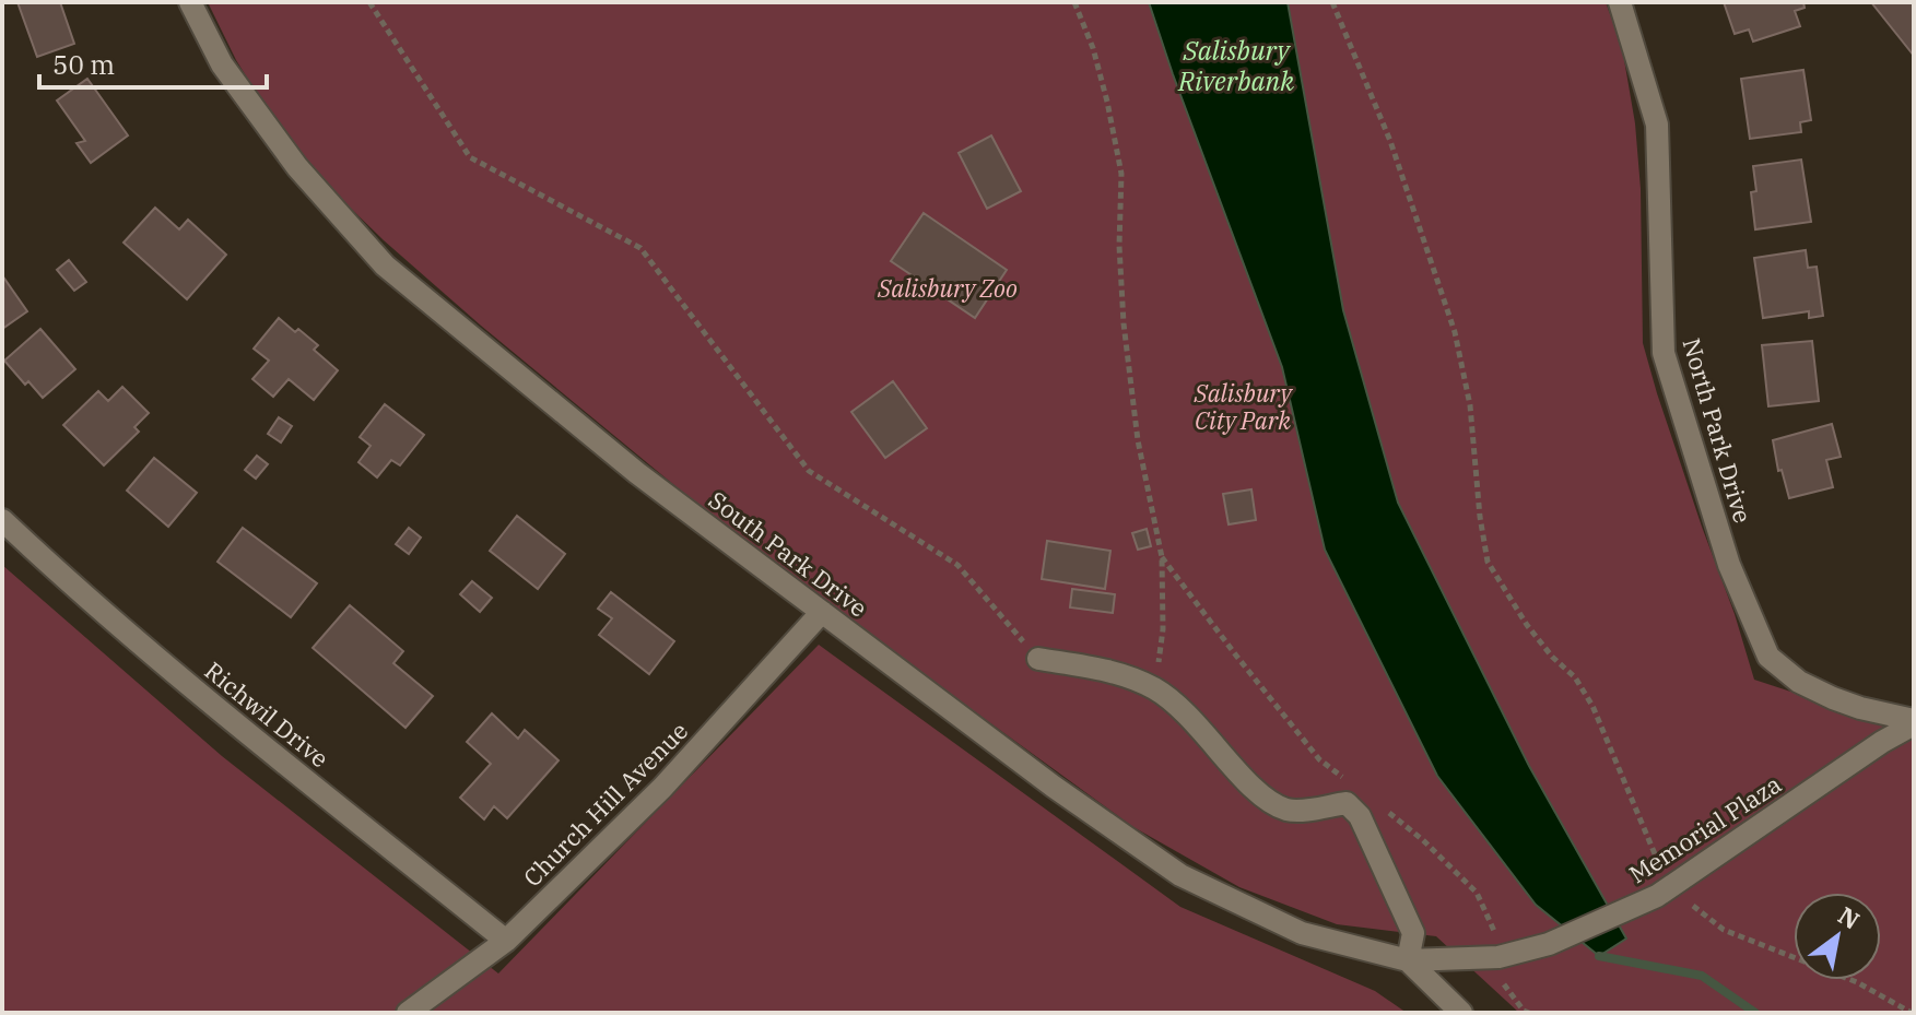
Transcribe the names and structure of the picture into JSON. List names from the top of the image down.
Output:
{
  "streets": {
    "street": [
      "North Park Drive",
      "South Park Drive",
      "Richwil Drive",
      "Church Hill Avenue",
      "Memorial Plaza"
    ]
  },
  "crossings": [
    ["North Park Drive", "Memorial Plaza"],
    ["South Park Drive", "Church Hill Avenue"],
    ["South Park Drive", "Memorial Plaza"],
    ["Richwil Drive", "Church Hill Avenue"]
  ],
  "water": ["Salisbury Riverbank"],
  "parks": ["Salisbury Zoo", "Salisbury City Park"],
  "scale_bar": "50 m",
  "north": "top right"
}
